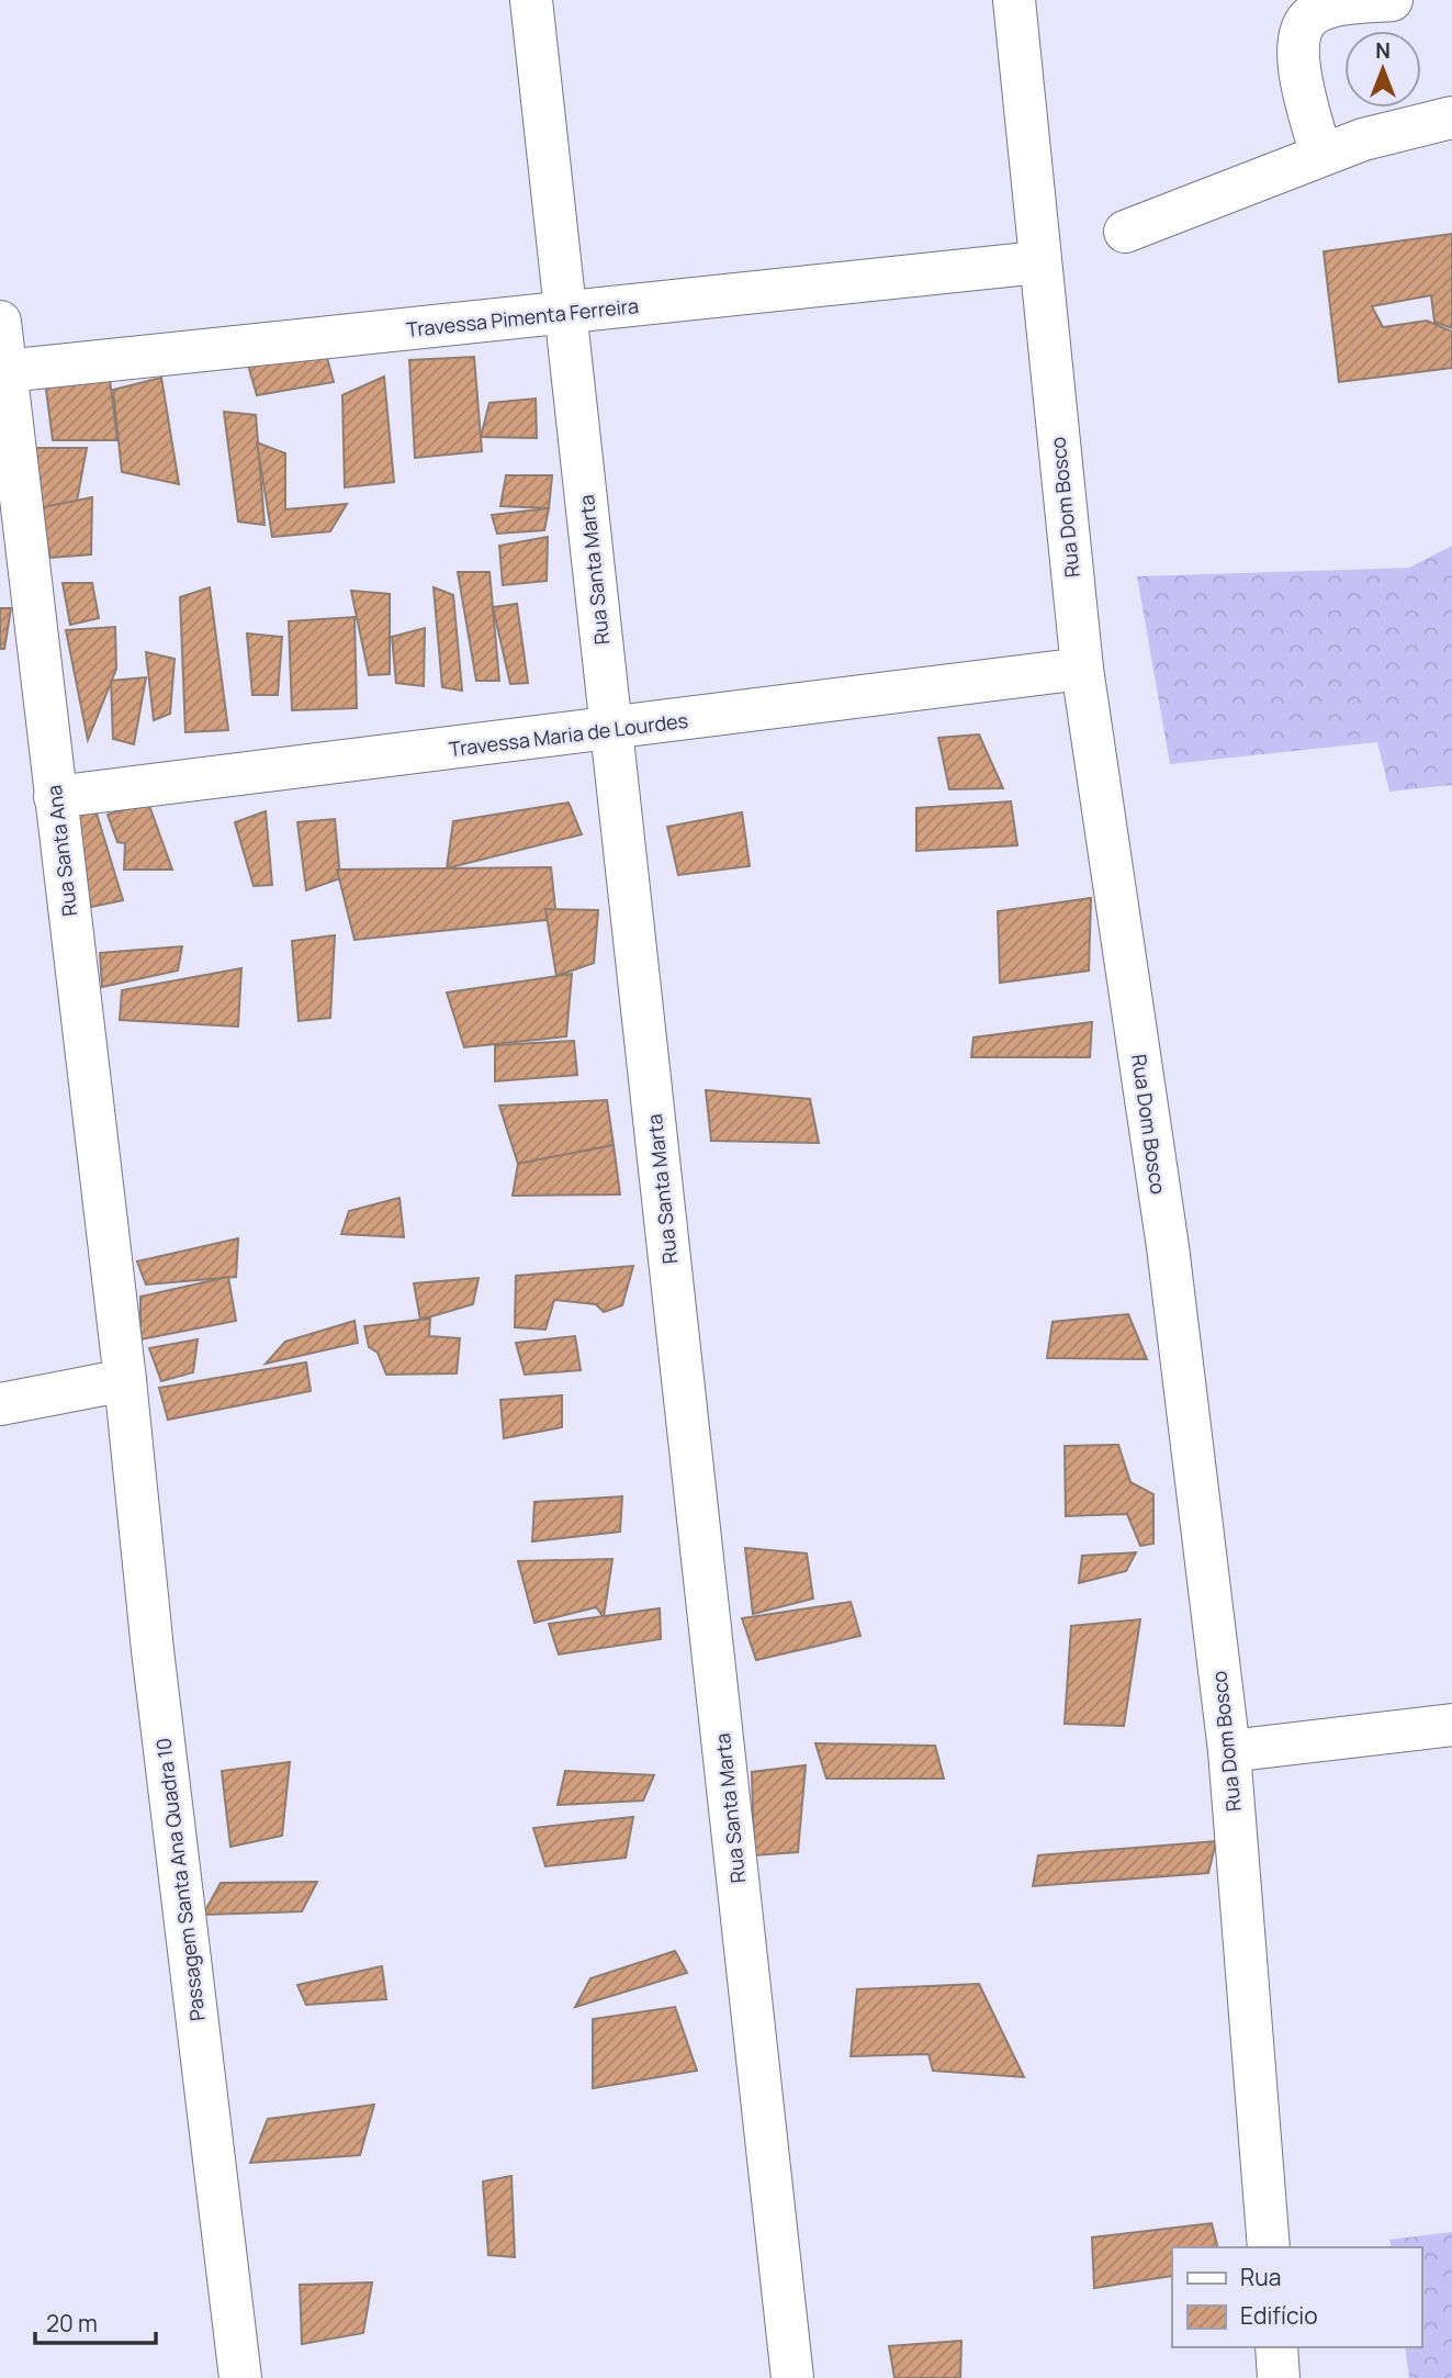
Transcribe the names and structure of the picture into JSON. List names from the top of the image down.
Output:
{
  "streets": {
    "street": [
      "Travessa Pimenta Ferreira",
      "Rua Dom Bosco",
      "Rua Santa Marta",
      "Travessa Maria de Lourdes",
      "Rua Santa Ana",
      "Passagem Santa Ana Quadra 10"
    ]
  },
  "crossings": [
    ["Travessa Pimenta Ferreira", "Rua Dom Bosco"],
    ["Travessa Pimenta Ferreira", "Rua Santa Marta"],
    ["Travessa Pimenta Ferreira", "Rua Santa Ana"],
    ["Rua Dom Bosco", "Travessa Maria de Lourdes"],
    ["Rua Santa Marta", "Travessa Maria de Lourdes"],
    ["Travessa Maria de Lourdes", "Rua Santa Ana"],
    ["Rua Santa Ana", "Passagem Santa Ana Quadra 10"]
  ],
  "legend": ["Rua", "Edifício"],
  "scale_bar": "20 m",
  "north": "top"
}
